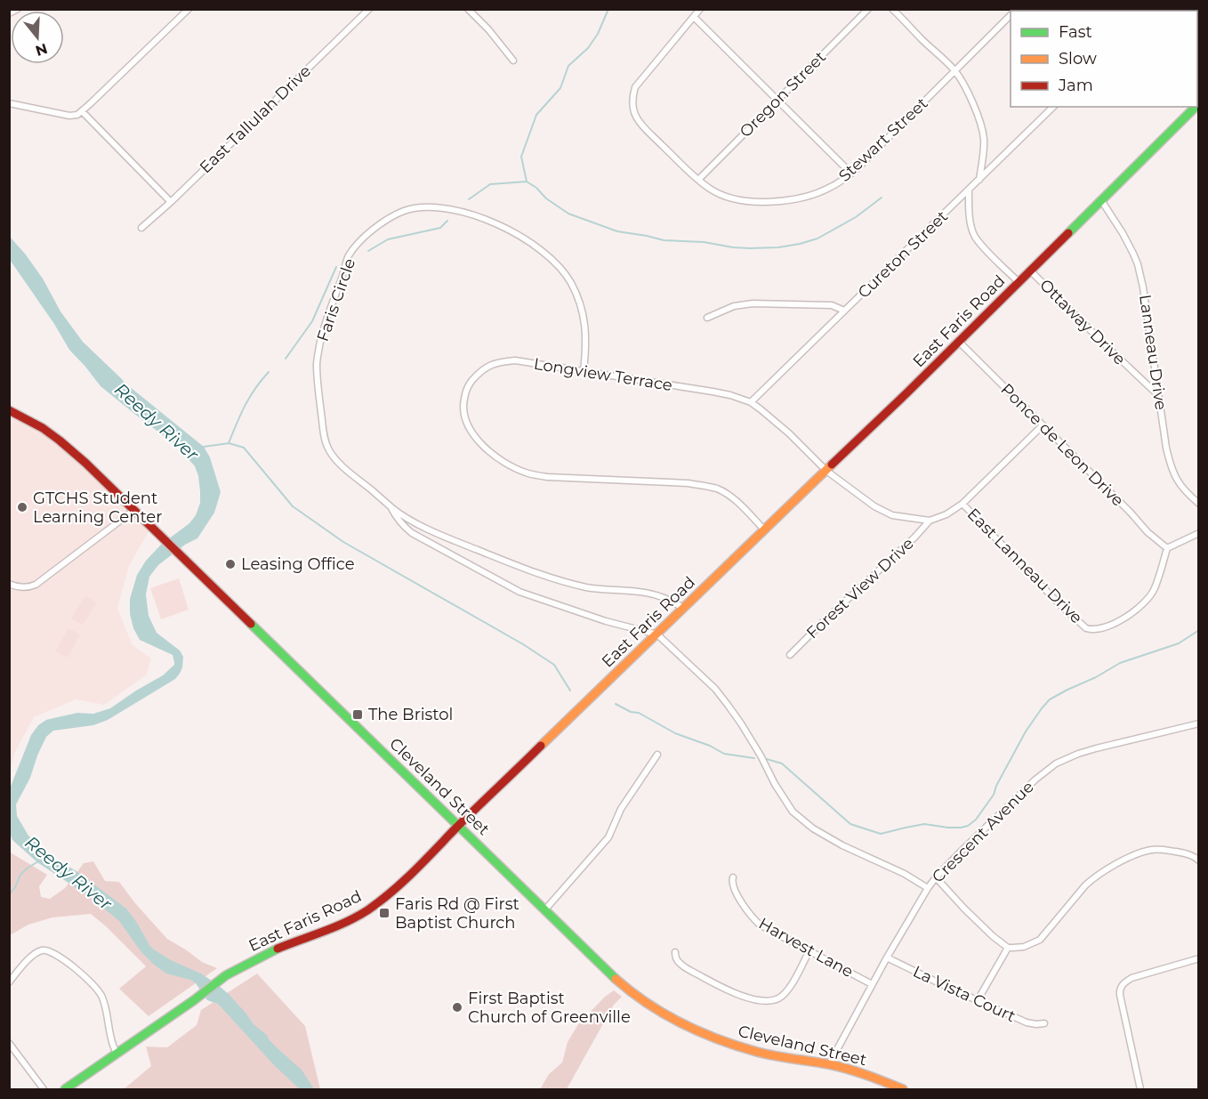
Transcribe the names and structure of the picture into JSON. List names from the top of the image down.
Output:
{
  "streets": {
    "main road": ["East Faris Road", "Cleveland Street"],
    "street": [
      "Oregon Street",
      "East Tallulah Drive",
      "Stewart Street",
      "Cureton Street",
      "Faris Circle",
      "Ottaway Drive",
      "Lanneau Drive",
      "Longview Terrace",
      "Ponce de Leon Drive",
      "East Lanneau Drive",
      "Forest View Drive",
      "Crescent Avenue",
      "Harvest Lane",
      "La Vista Court"
    ]
  },
  "crossings": [
    ["Oregon Street", "Stewart Street"],
    ["Cureton Street", "Longview Terrace"],
    ["Faris Circle", "East Faris Road"],
    ["Faris Circle", "Longview Terrace"],
    ["East Faris Road", "Ottaway Drive"],
    ["East Faris Road", "Lanneau Drive"],
    ["East Faris Road", "Longview Terrace"],
    ["East Faris Road", "Ponce de Leon Drive"],
    ["East Faris Road", "Cleveland Street"],
    ["Ottaway Drive", "Lanneau Drive"],
    ["Longview Terrace", "Forest View Drive"],
    ["Ponce de Leon Drive", "East Lanneau Drive"],
    ["Cleveland Street", "Crescent Avenue"],
    ["Crescent Avenue", "Harvest Lane"],
    ["Crescent Avenue", "La Vista Court"]
  ],
  "water": ["Reedy River"],
  "places": {
    "other": ["GTCHS Student Learning Center", "Leasing Office", "First Baptist Church of Greenville"],
    "transit": ["The Bristol", "Faris Rd @ First Baptist Church"]
  },
  "legend": ["Fast", "Slow", "Jam"],
  "north": "bottom"
}
